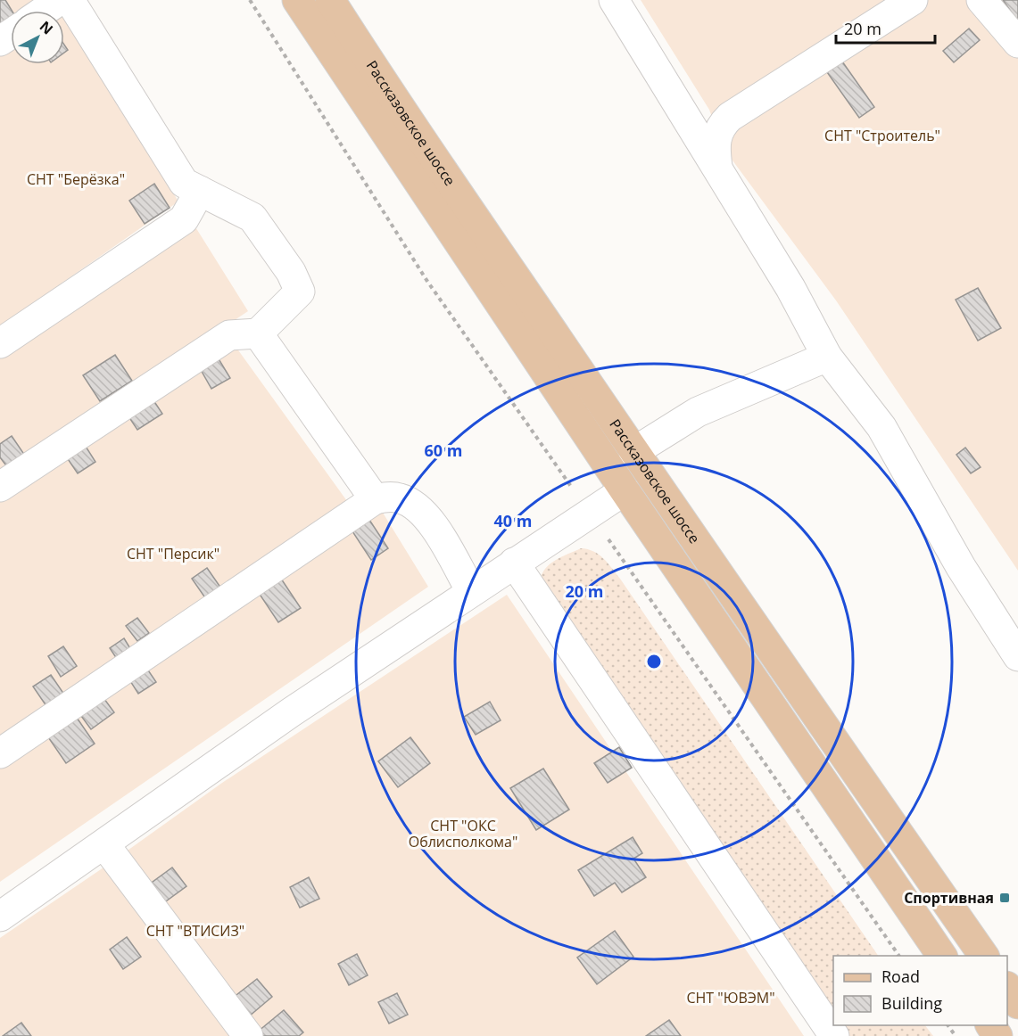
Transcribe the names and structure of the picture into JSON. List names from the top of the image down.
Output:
{
  "streets": {
    "main road": ["Рассказовское шоссе"]
  },
  "parks": [
    "СНТ \"Строитель\"",
    "СНТ \"Берёзка\"",
    "СНТ \"Персик\"",
    "СНТ \"ОКС Облисполкома\"",
    "СНТ \"ВТИСИЗ\"",
    "СНТ \"ЮВЭМ\""
  ],
  "places": {
    "transit": ["Спортивная"]
  },
  "legend": ["Road", "Building"],
  "scale_bar": "20 m",
  "north": "top right",
  "rings": ["60 m", "40 m", "20 m"]
}
